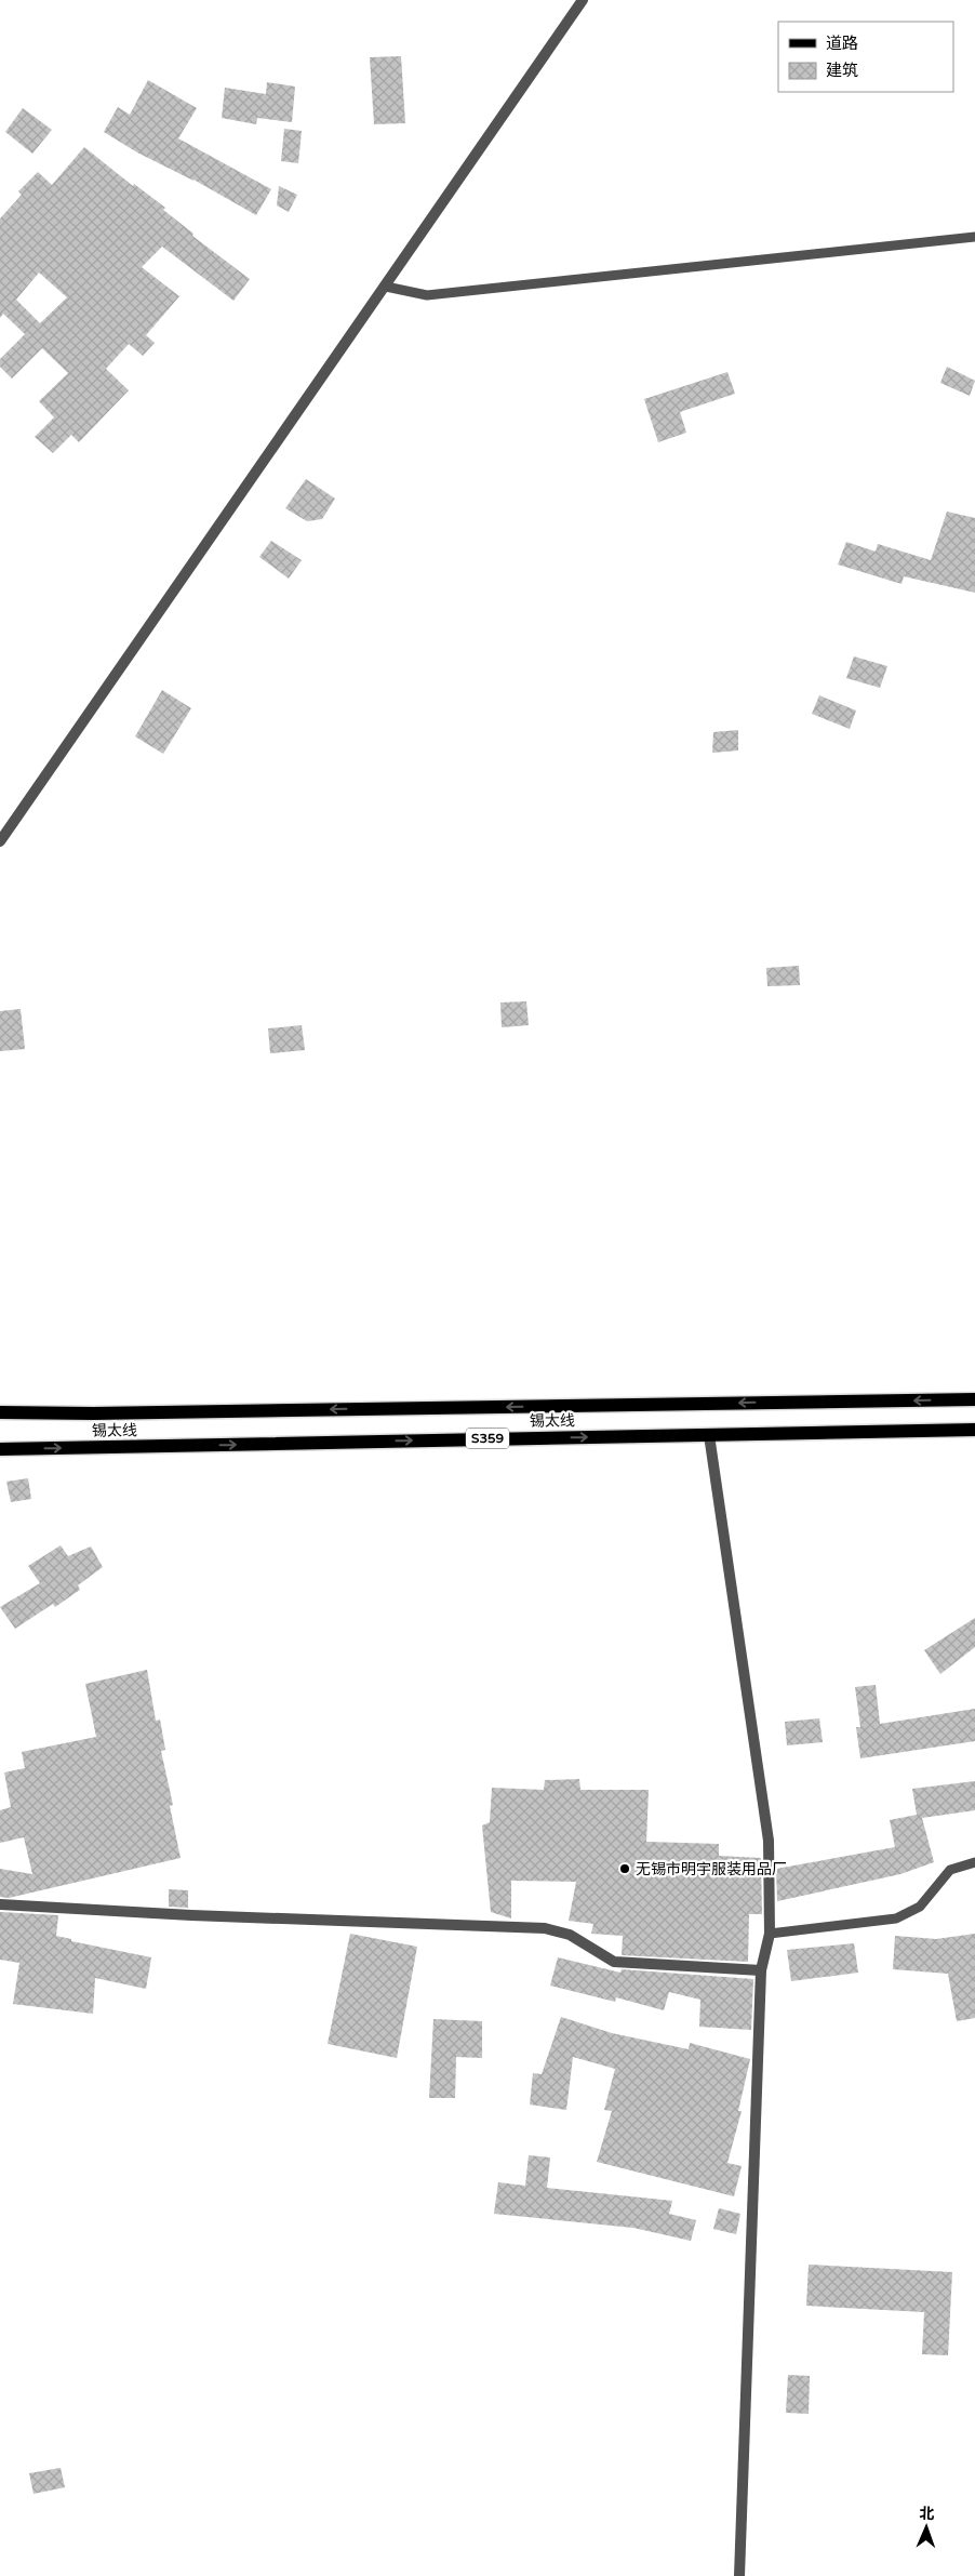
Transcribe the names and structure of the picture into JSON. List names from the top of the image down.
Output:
{
  "streets": {
    "main road": ["锡太线", "S359"]
  },
  "places": ["无锡市明宇服装用品厂"],
  "legend": ["道路", "建筑"],
  "north": "top"
}
